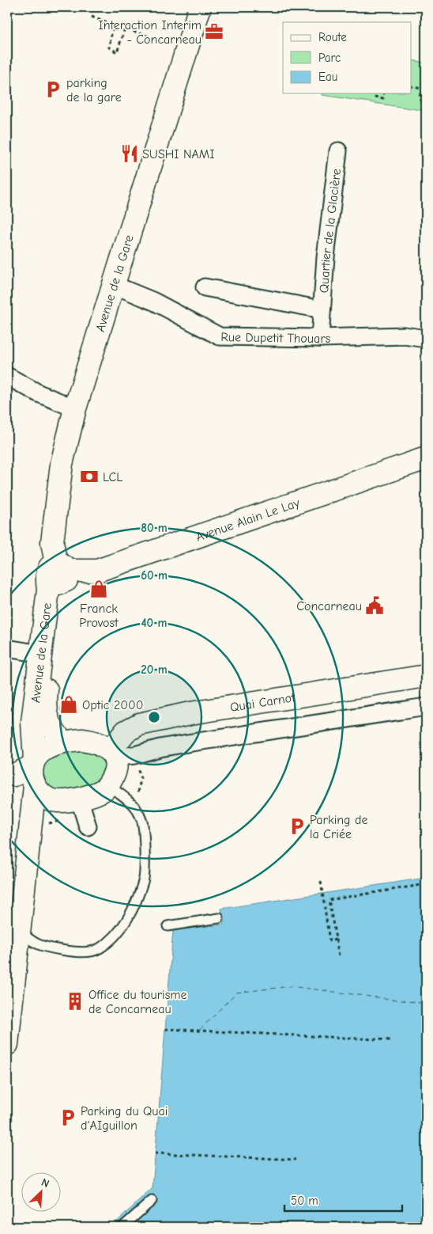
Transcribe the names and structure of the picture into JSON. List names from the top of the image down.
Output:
{
  "streets": {
    "main road": ["Avenue de la Gare", "Avenue Alain Le Lay", "Quai Carnot"],
    "street": ["Quartier de la Glacière", "Rue Dupetit Thouars"]
  },
  "crossings": [
    ["Quartier de la Glacière", "Rue Dupetit Thouars"],
    ["Avenue de la Gare", "Rue Dupetit Thouars"],
    ["Avenue de la Gare", "Avenue Alain Le Lay"],
    ["Avenue de la Gare", "Quai Carnot"]
  ],
  "places": {
    "office": ["Interaction Interim - Concarneau"],
    "parking": ["parking de la gare", "Parking de la Criée", "Parking du Quai d'AIguillon"],
    "restaurant": ["SUSHI NAMI"],
    "bank": ["LCL"],
    "shop": ["Franck Provost", "Optic 2000"],
    "public building": ["Concarneau"],
    "building": ["Office du tourisme de Concarneau"]
  },
  "legend": ["Route", "Parc", "Eau"],
  "scale_bar": "50 m",
  "north": "top right",
  "rings": [
    "80 m",
    "60 m",
    "40 m",
    "20 m"
  ]
}
